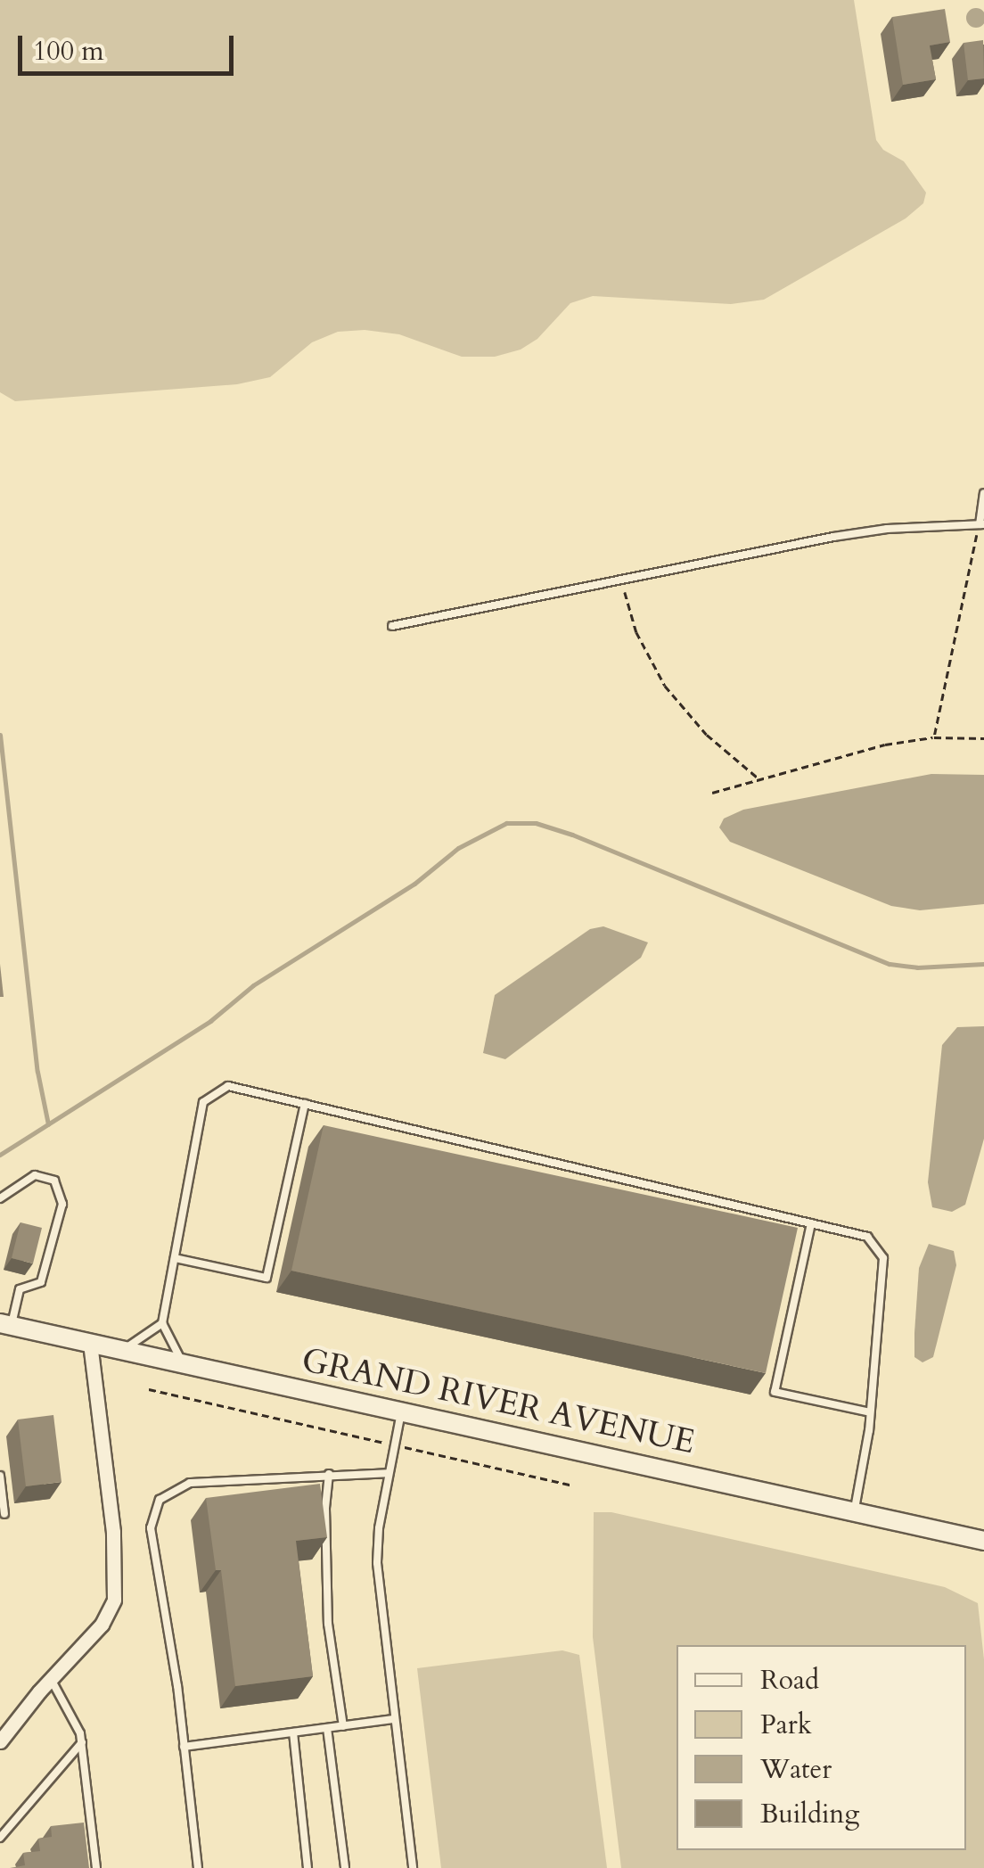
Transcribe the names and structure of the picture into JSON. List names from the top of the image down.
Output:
{
  "streets": {
    "main road": ["GRAND RIVER AVENUE"]
  },
  "legend": [
    "Road",
    "Park",
    "Water",
    "Building"
  ],
  "scale_bar": "100 m"
}
